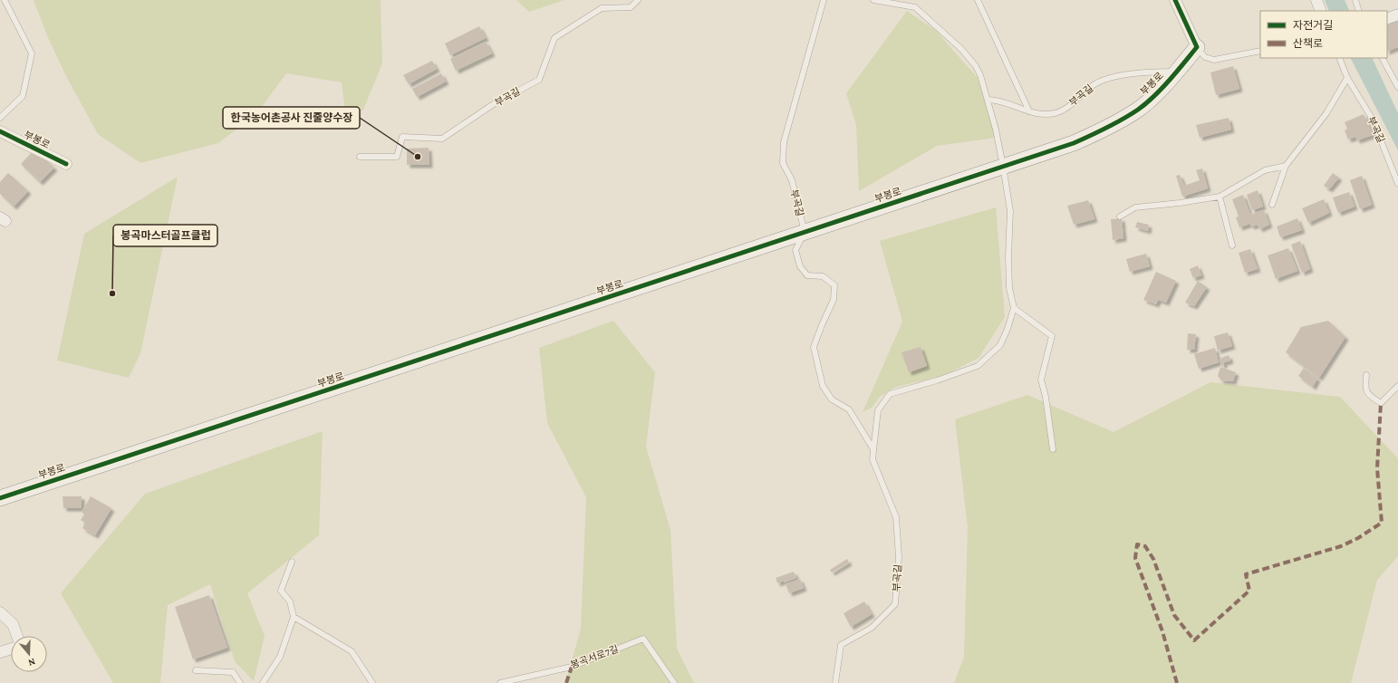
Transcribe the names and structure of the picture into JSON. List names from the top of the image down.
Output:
{
  "streets": {
    "street": ["부봉로"],
    "lane": ["부곡길", "봉곡서로7길"]
  },
  "crossings": [
    ["부봉로", "부곡길"]
  ],
  "places": ["한국농어촌공사 진줄양수장", "봉곡마스터골프클럽"],
  "legend": ["자전거길", "산책로"],
  "north": "bottom"
}
